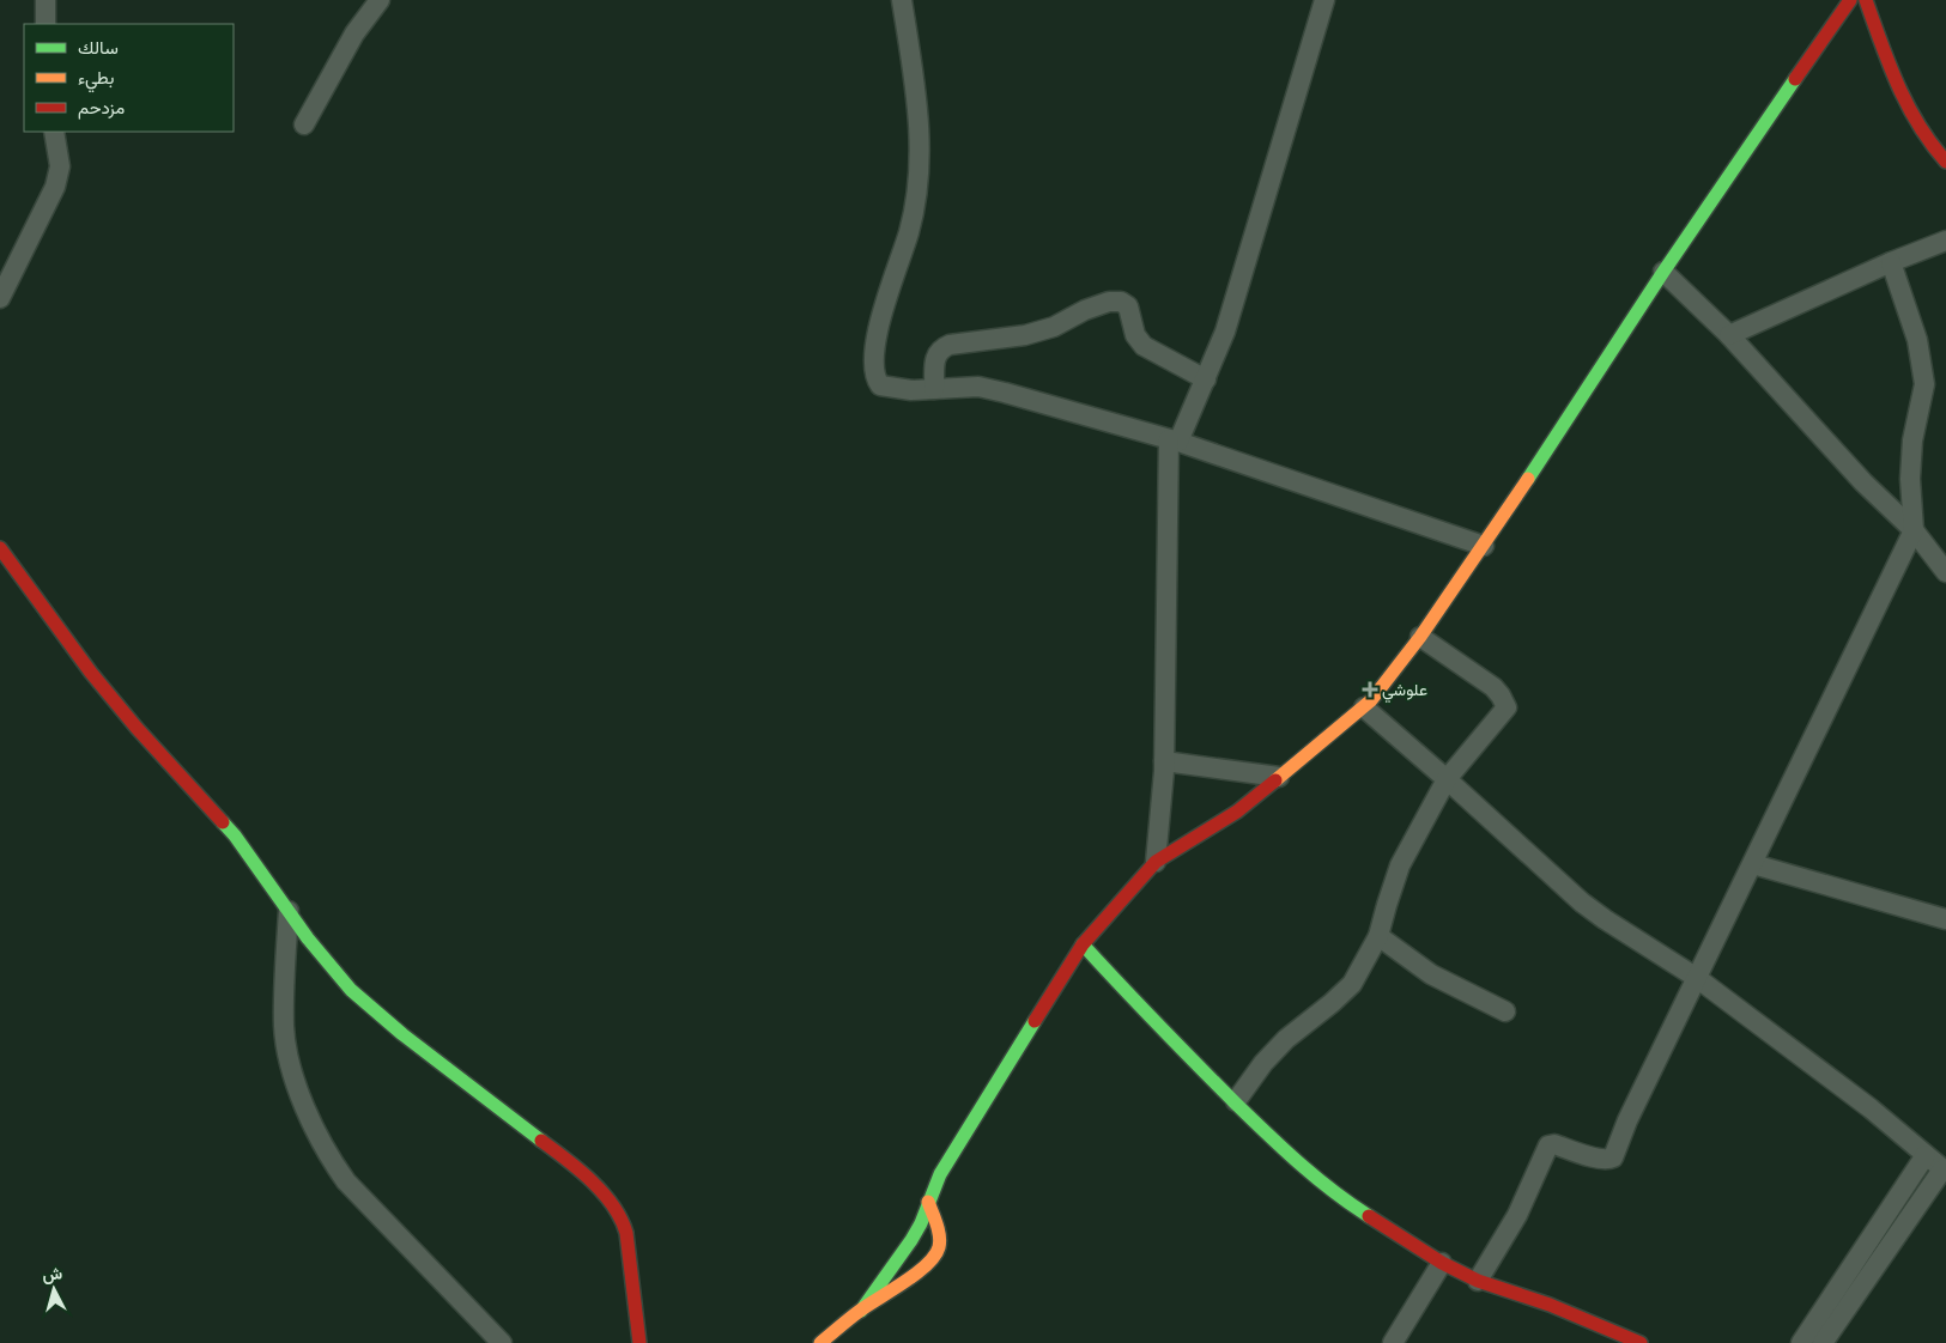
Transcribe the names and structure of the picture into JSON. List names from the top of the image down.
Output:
{
  "places": {
    "health": ["علوشي"]
  },
  "legend": ["سالك", "بطيء", "مزدحم"],
  "north": "top"
}
